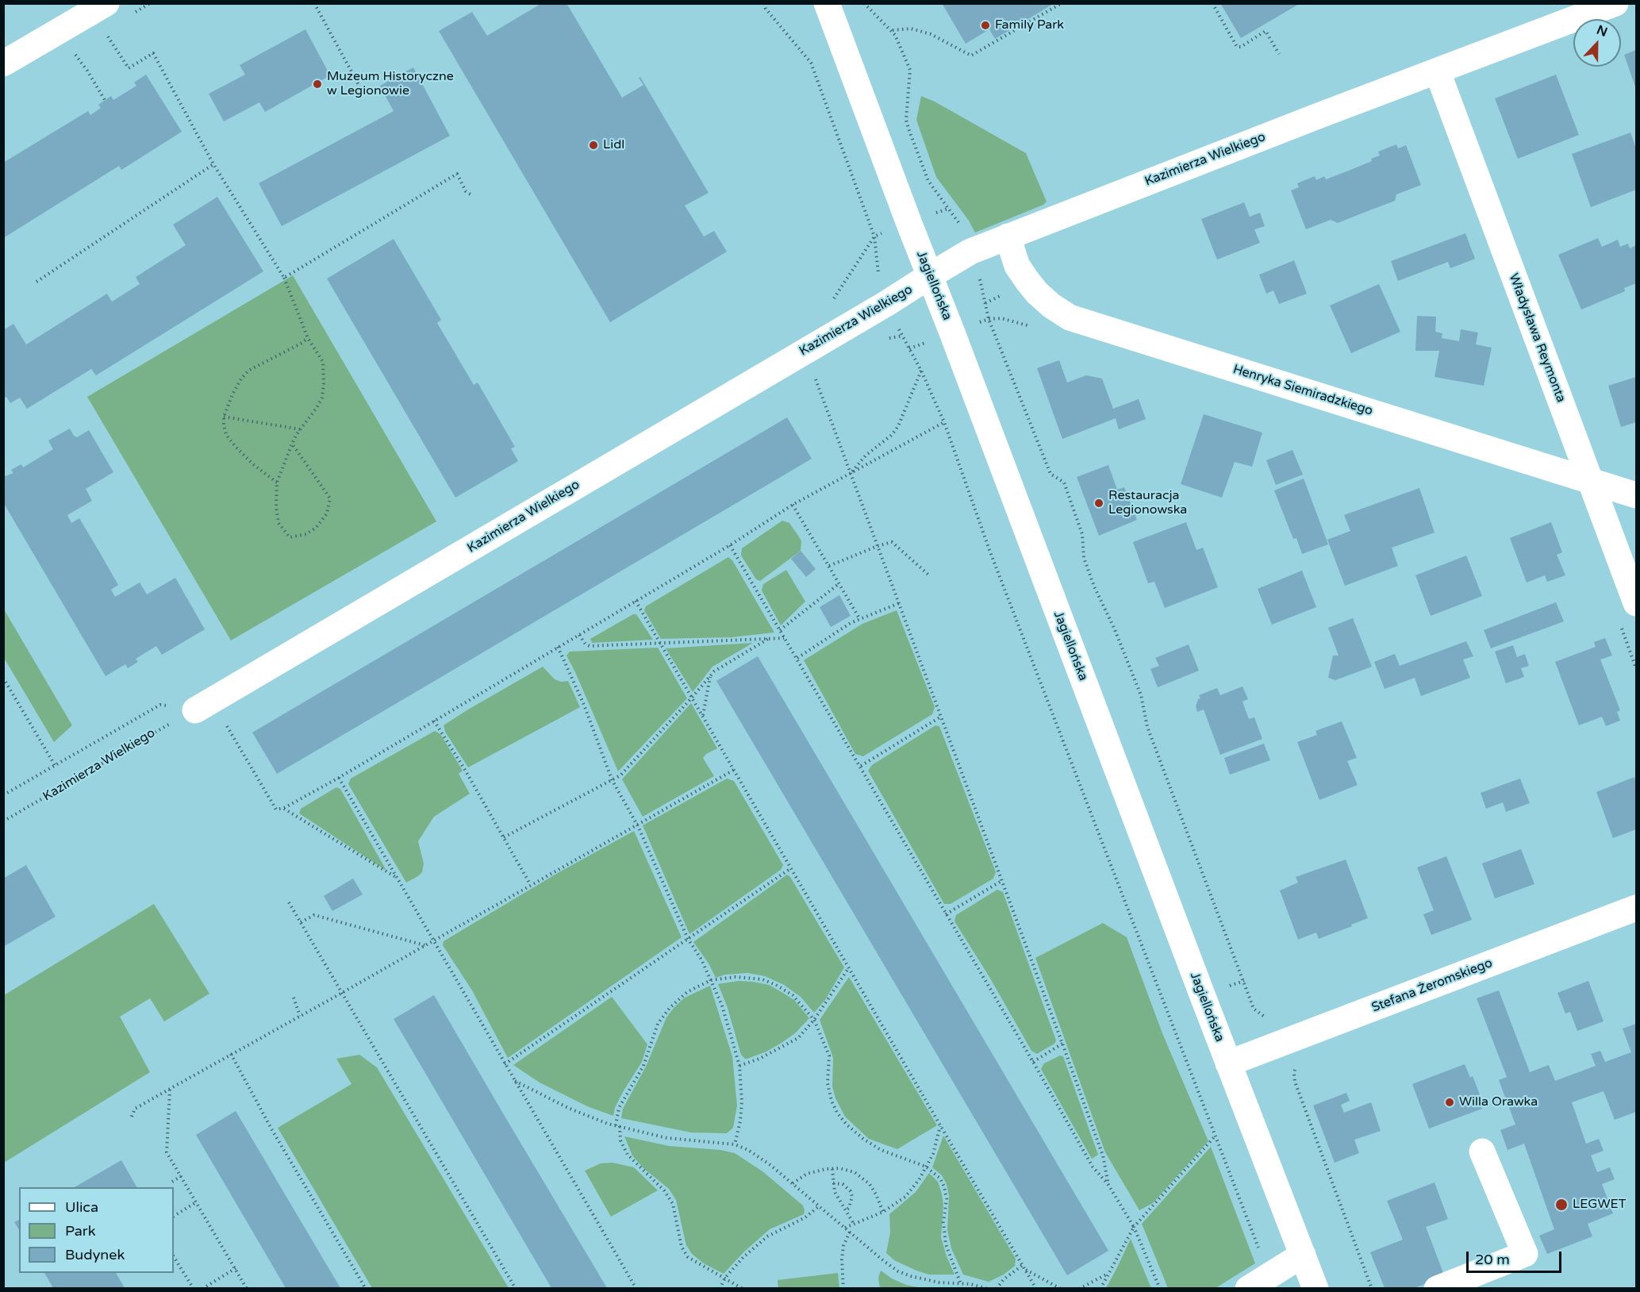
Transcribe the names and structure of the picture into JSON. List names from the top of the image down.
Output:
{
  "streets": {
    "street": [
      "Kazimierza Wielkiego",
      "Jagiellońska",
      "Władysława Reymonta",
      "Henryka Siemiradzkiego",
      "Stefana Żeromskiego"
    ]
  },
  "crossings": [
    ["Kazimierza Wielkiego", "Jagiellońska"],
    ["Kazimierza Wielkiego", "Władysława Reymonta"],
    ["Kazimierza Wielkiego", "Henryka Siemiradzkiego"],
    ["Jagiellońska", "Stefana Żeromskiego"],
    ["Władysława Reymonta", "Henryka Siemiradzkiego"]
  ],
  "places": [
    "Family Park",
    "Muzeum Historyczne w Legionowie",
    "Lidl",
    "Restauracja Legionowska",
    "Willa Orawka",
    "LEGWET"
  ],
  "legend": ["Ulica", "Park", "Budynek"],
  "scale_bar": "20 m",
  "north": "top"
}
